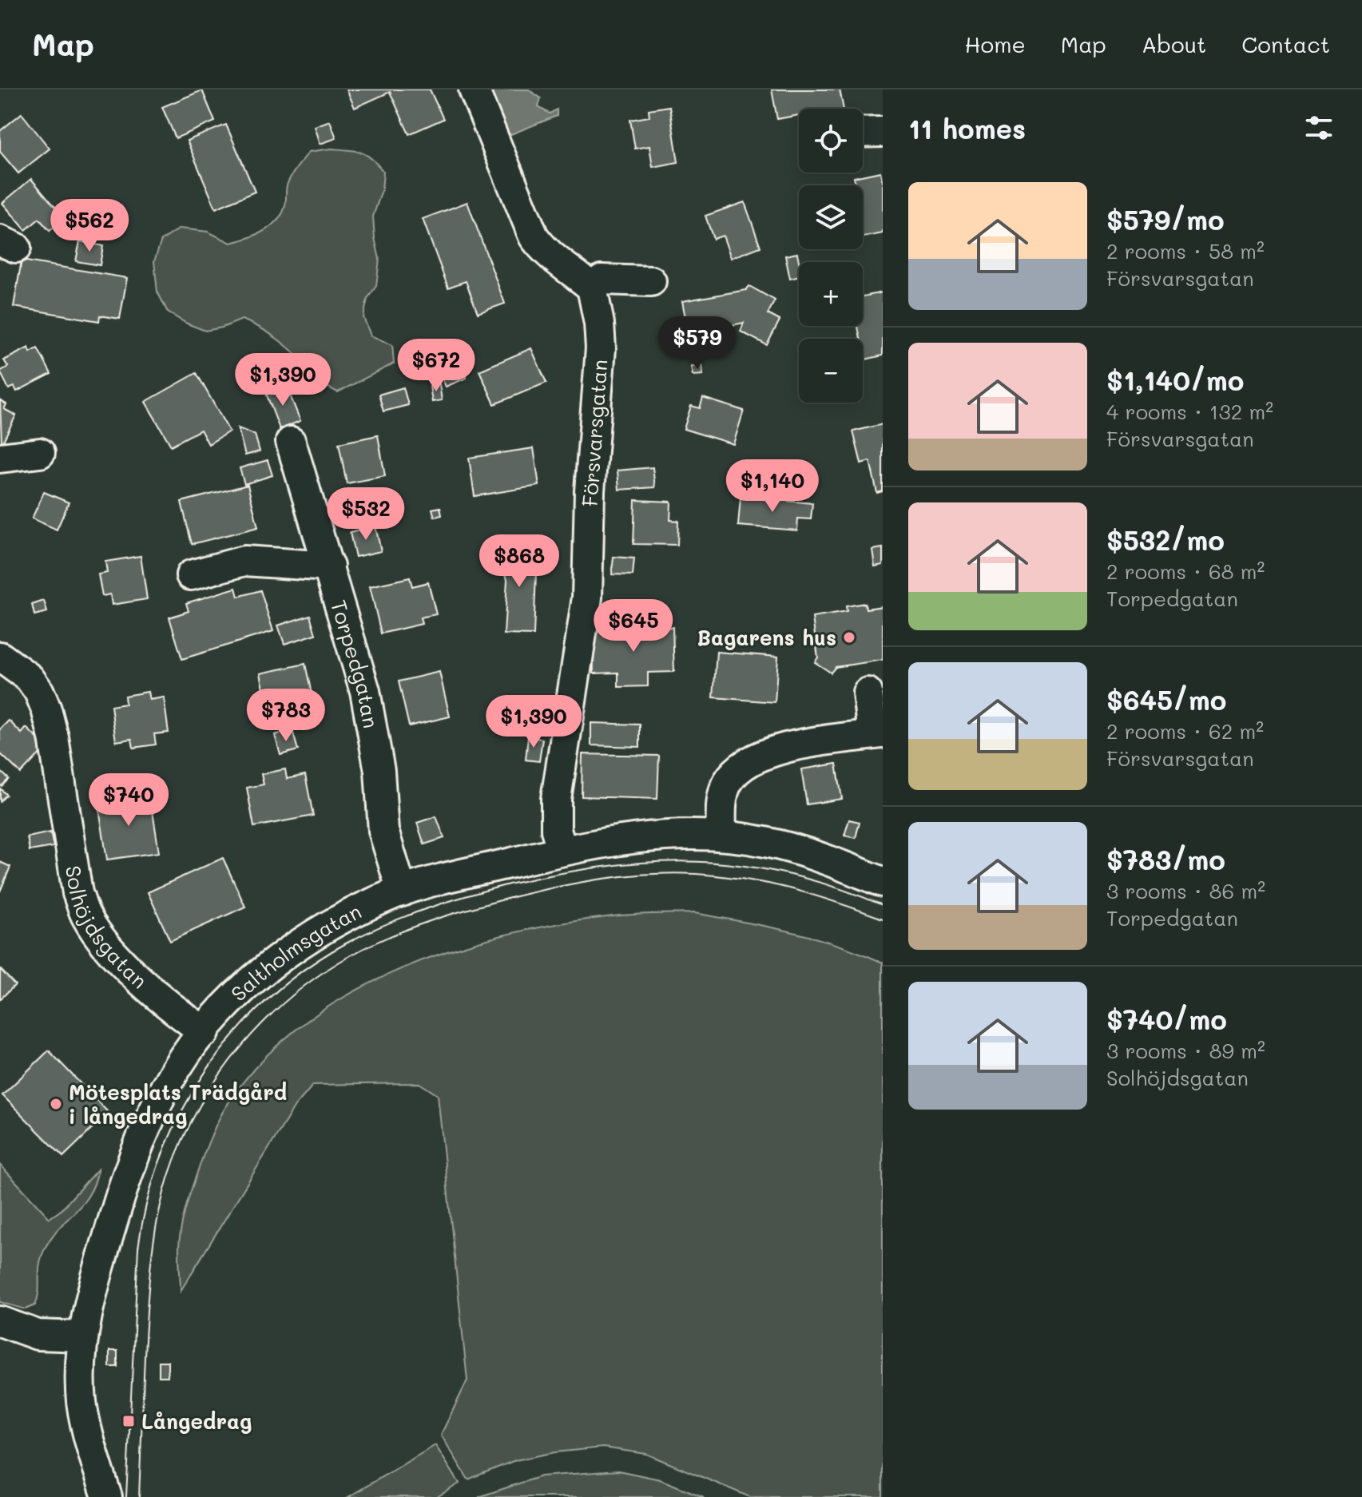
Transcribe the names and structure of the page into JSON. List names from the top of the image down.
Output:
{
  "streets": {
    "street": [
      "Försvarsgatan",
      "Torpedgatan",
      "Solhöjdsgatan",
      "Saltholmsgatan"
    ]
  },
  "crossings": [
    ["Försvarsgatan", "Saltholmsgatan"],
    ["Torpedgatan", "Saltholmsgatan"],
    ["Solhöjdsgatan", "Saltholmsgatan"]
  ],
  "places": {
    "other": ["Bagarens hus", "Mötesplats Trädgård i långedrag"],
    "transit": ["Långedrag"]
  },
  "page": {
    "header": "Map",
    "nav": [
      "Home",
      "Map",
      "About",
      "Contact"
    ],
    "heading": "11 homes",
    "map_buttons": ["+", "−"],
    "list": [
      {
        "name": "$579/mo",
        "note": "2 rooms · 58 m² · Försvarsgatan"
      },
      {
        "name": "$1,140/mo",
        "note": "4 rooms · 132 m² · Försvarsgatan"
      },
      {
        "name": "$532/mo",
        "note": "2 rooms · 68 m² · Torpedgatan"
      },
      {
        "name": "$645/mo",
        "note": "2 rooms · 62 m² · Försvarsgatan"
      },
      {
        "name": "$783/mo",
        "note": "3 rooms · 86 m² · Torpedgatan"
      },
      {
        "name": "$740/mo",
        "note": "3 rooms · 89 m² · Solhöjdsgatan"
      }
    ],
    "price": [
      "$562",
      "$579",
      "$672",
      "$1,390",
      "$1,140",
      "$532",
      "$868",
      "$645",
      "$783",
      "$1,390",
      "$740"
    ]
  }
}
